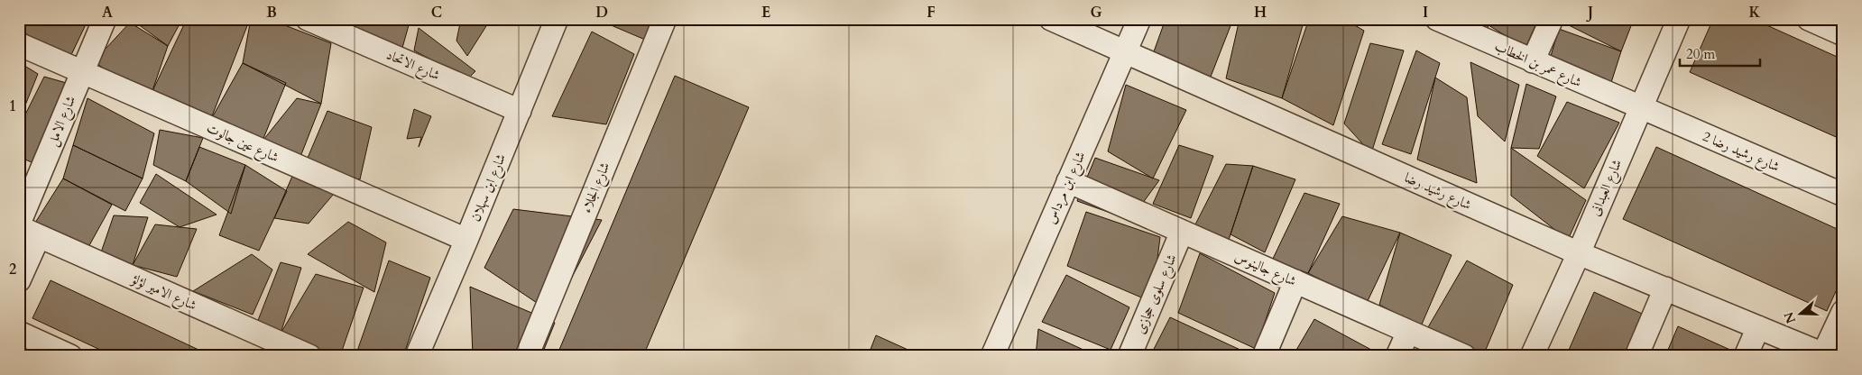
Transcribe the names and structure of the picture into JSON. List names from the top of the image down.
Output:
{
  "streets": {
    "street": [
      "شارع عمر بن الخطاب",
      "شارع الاتحاد",
      "شارع الامل",
      "شارع عين جالوت",
      "شارع رشيد رضا 2",
      "شارع ابن سهلان",
      "شارع الجلاء",
      "شارع ابن مرداس",
      "شارع العبدانى",
      "شارع رشيد رضا",
      "شارع جالينوس",
      "شارع الامير لؤلؤ",
      "شارع سلوى حجازى"
    ]
  },
  "crossings": [
    ["شارع عمر بن الخطاب", "شارع رشيد رضا 2"],
    ["شارع عمر بن الخطاب", "شارع العبدانى"],
    ["شارع الاتحاد", "شارع ابن سهلان"],
    ["شارع الامل", "شارع عين جالوت"],
    ["شارع عين جالوت", "شارع ابن سهلان"],
    ["شارع رشيد رضا 2", "شارع العبدانى"],
    ["شارع ابن مرداس", "شارع رشيد رضا"],
    ["شارع ابن مرداس", "شارع جالينوس"],
    ["شارع العبدانى", "شارع رشيد رضا"],
    ["شارع جالينوس", "شارع سلوى حجازى"]
  ],
  "scale_bar": "20 m",
  "north": "left",
  "grid": {
    "columns": [
      "A",
      "B",
      "C",
      "D",
      "E",
      "F",
      "G",
      "H",
      "I",
      "J",
      "K"
    ],
    "rows": ["1", "2"]
  }
}
